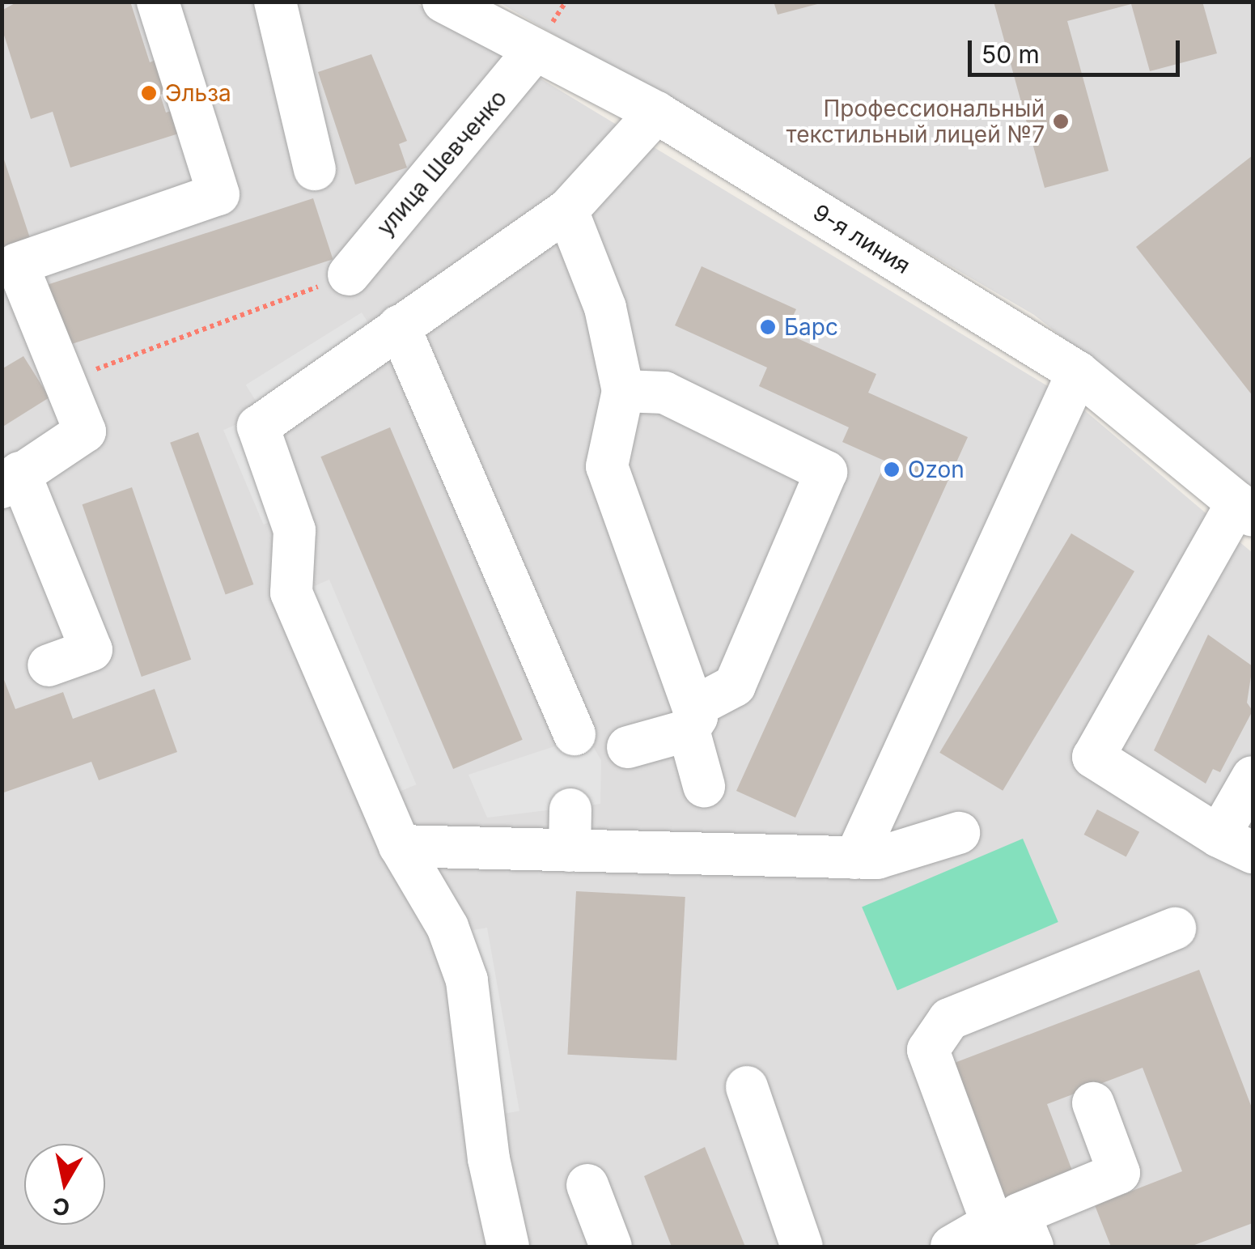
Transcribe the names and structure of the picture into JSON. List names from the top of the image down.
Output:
{
  "streets": {
    "street": ["улица Шевченко", "9-я линия"]
  },
  "crossings": [
    ["улица Шевченко", "9-я линия"]
  ],
  "places": [
    "Эльза",
    "Профессиональный текстильный лицей №7",
    "Барс",
    "Ozon"
  ],
  "scale_bar": "50 m",
  "north": "bottom"
}
